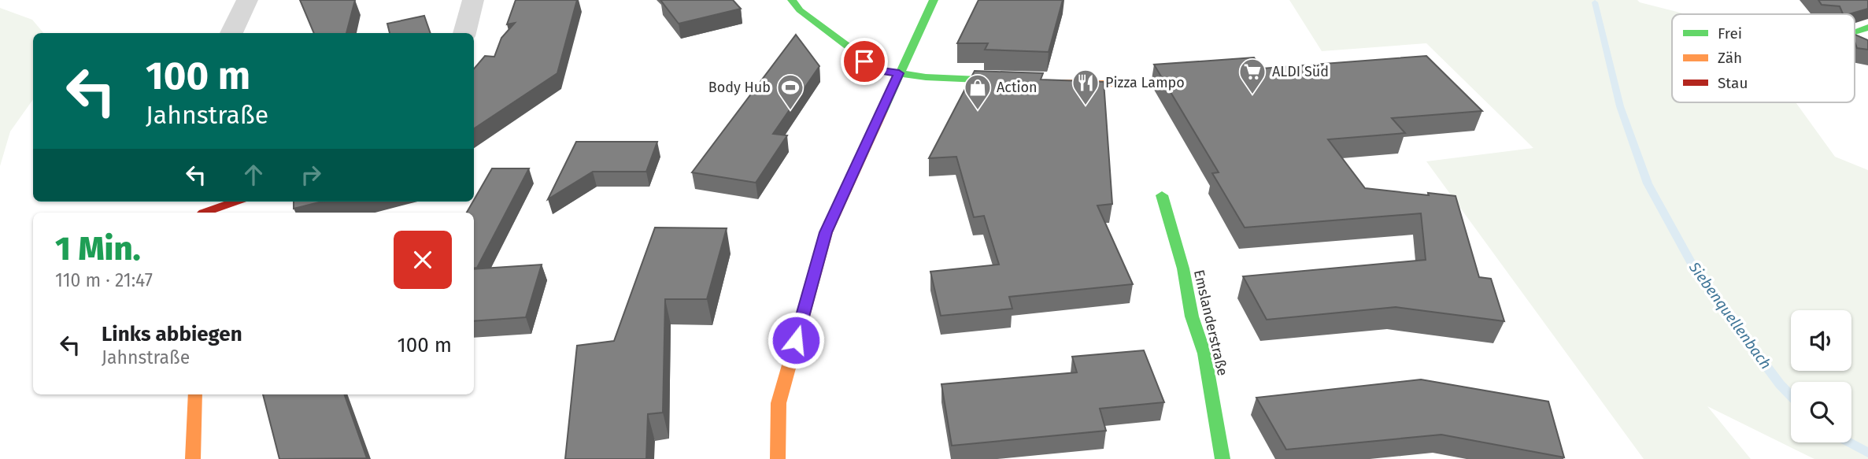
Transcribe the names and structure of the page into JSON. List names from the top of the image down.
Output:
{
  "streets": {
    "street": ["Emslanderstraße"]
  },
  "water": ["Siebenquellenbach"],
  "places": {
    "supermarket": ["ALDI Süd"],
    "restaurant": ["Pizza Lampo"],
    "sports": ["Body Hub"],
    "shop": ["Action"]
  },
  "legend": ["Frei", "Zäh", "Stau"],
  "page": {
    "turn": ["100 m", "Jahnstraße"],
    "heading": ["1 Min.", "110 m · 21:47"],
    "list": [
      {
        "name": "Links abbiegen",
        "note": "Jahnstraße",
        "value": "100 m"
      }
    ]
  }
}
